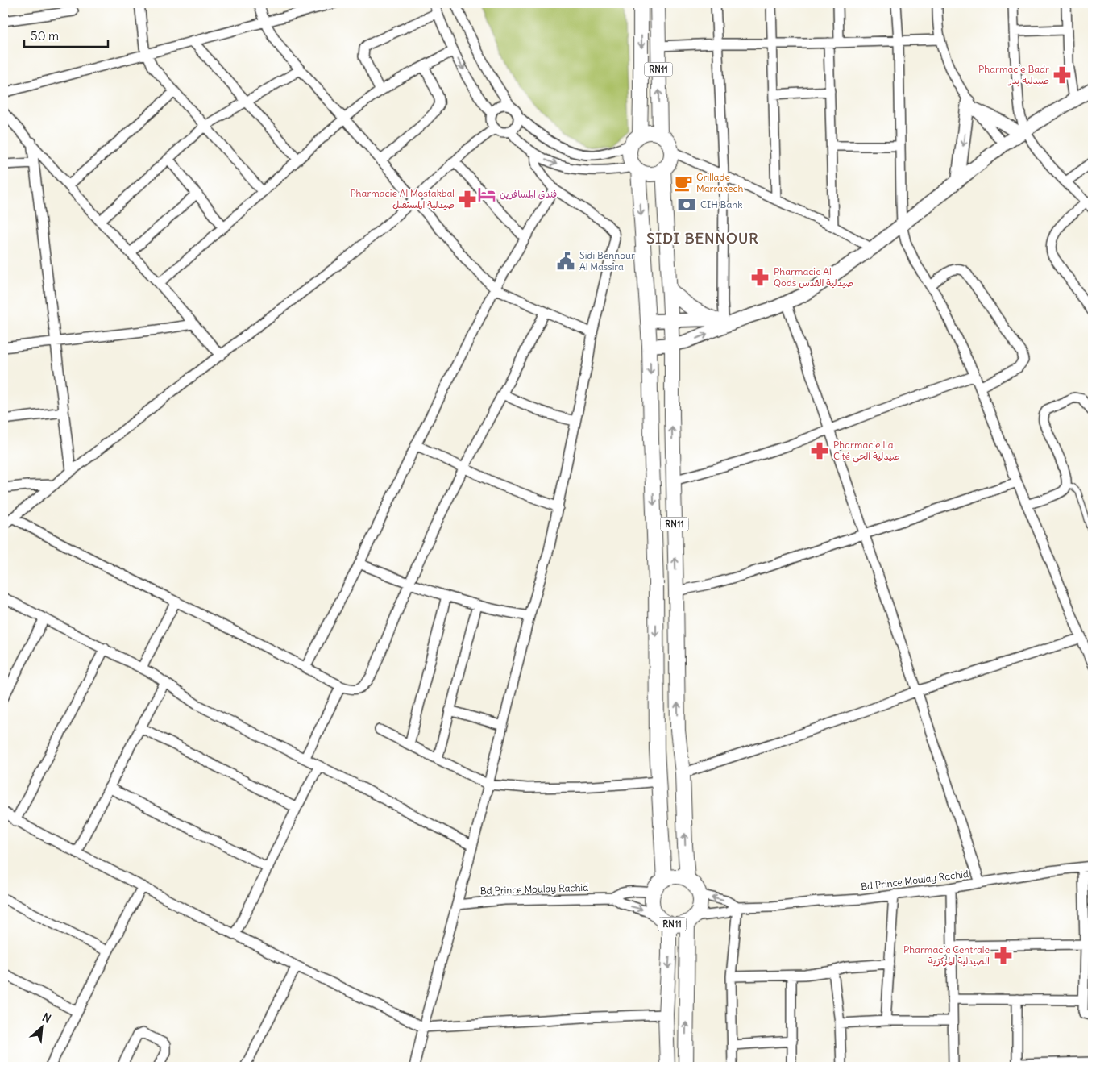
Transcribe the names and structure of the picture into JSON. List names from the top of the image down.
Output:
{
  "streets": {
    "main road": ["RN11"],
    "street": ["Bd Prince Moulay Rachid"]
  },
  "crossings": [
    ["RN11", "Bd Prince Moulay Rachid"]
  ],
  "districts": ["SIDI BENNOUR"],
  "places": {
    "pharmacy": [
      "Pharmacie Badr صيدلية بدر",
      "Pharmacie Al Mostakbal صيدلية المستقبل",
      "Pharmacie Al Qods صيدلية القدس",
      "Pharmacie La Cité صيدلية الحي",
      "Pharmacie Centrale الصيدلية المركزية"
    ],
    "cafe": ["Grillade Marrakech"],
    "hotel": ["فندق المسافرين"],
    "bank": ["CIH Bank"],
    "public building": ["Sidi Bennour Al Massira"]
  },
  "scale_bar": "50 m",
  "north": "top right"
}
